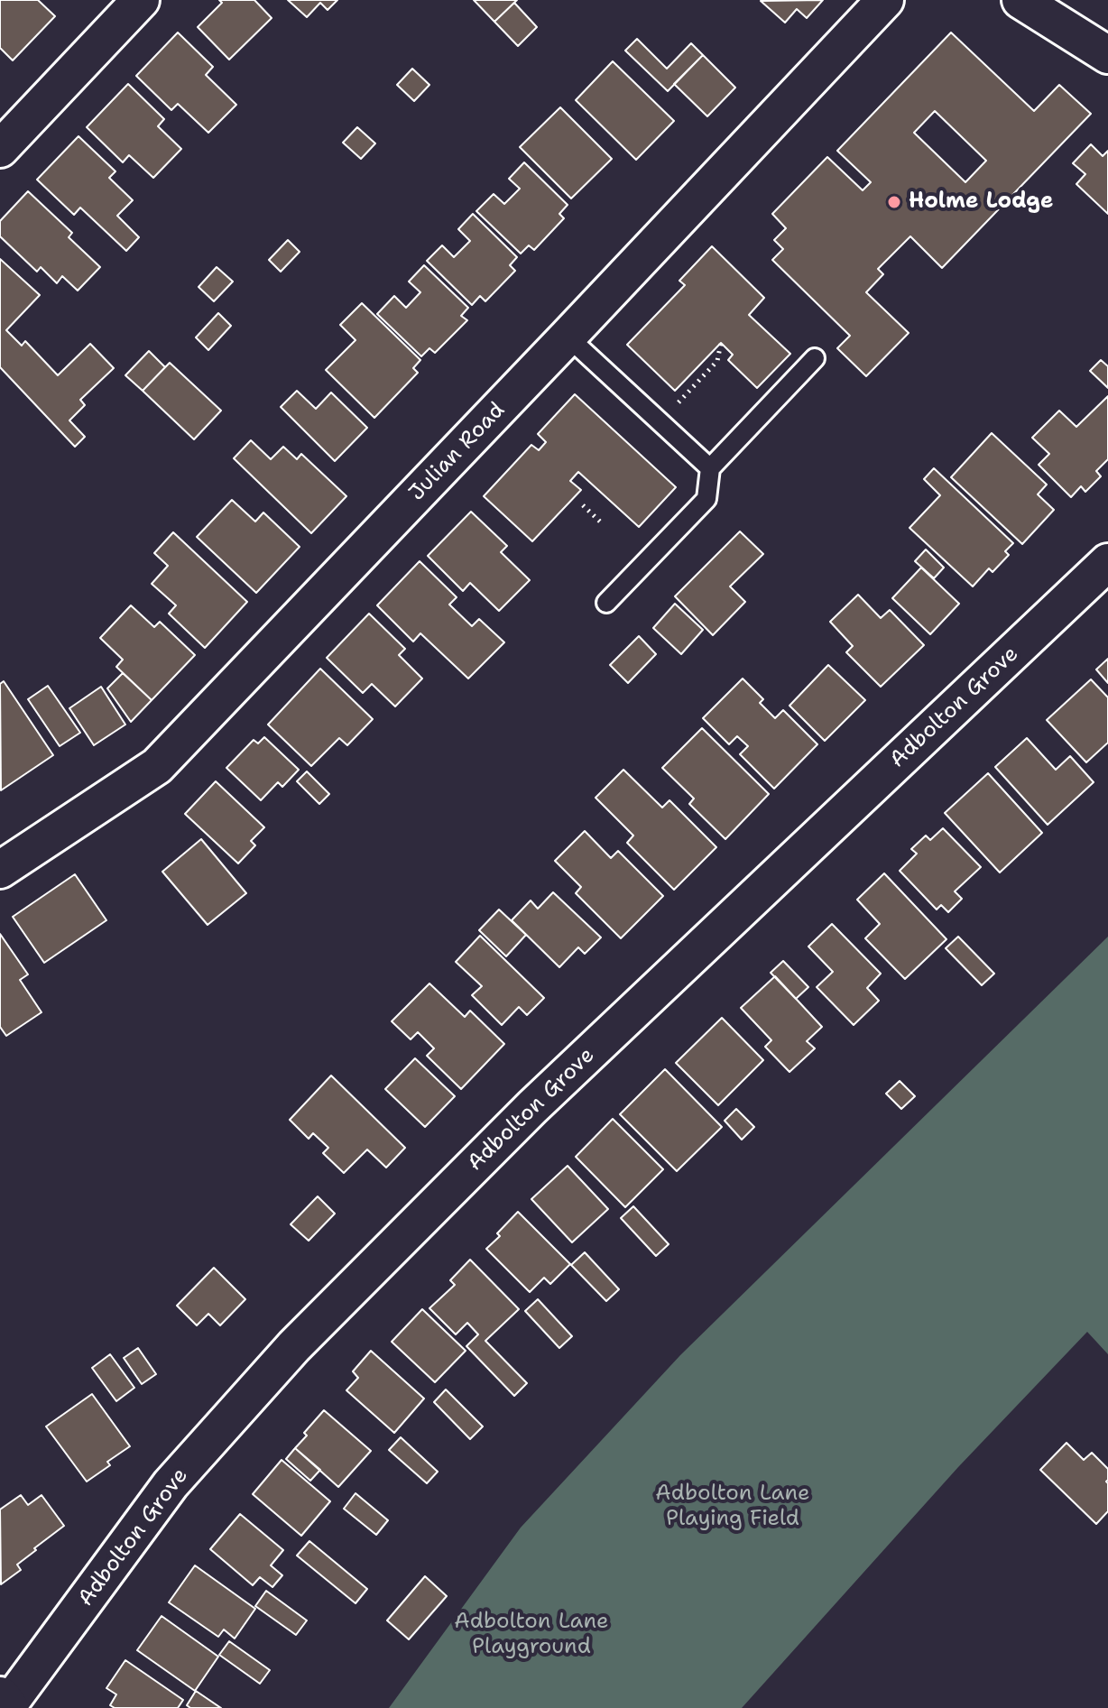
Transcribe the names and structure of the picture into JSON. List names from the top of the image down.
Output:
{
  "streets": {
    "street": ["Julian Road", "Adbolton Grove"]
  },
  "parks": ["Adbolton Lane Playing Field", "Adbolton Lane Playground"],
  "places": ["Holme Lodge"]
}
